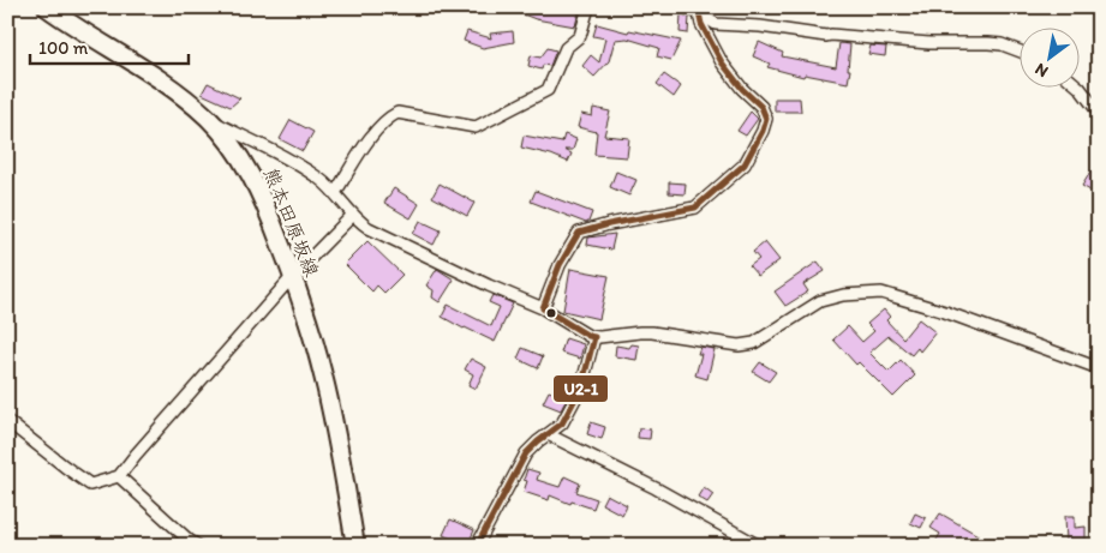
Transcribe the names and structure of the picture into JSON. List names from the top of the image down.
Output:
{
  "streets": {
    "main road": ["熊本田原坂線"]
  },
  "lines": ["transit line U2-1"],
  "scale_bar": "100 m",
  "north": "bottom left"
}
